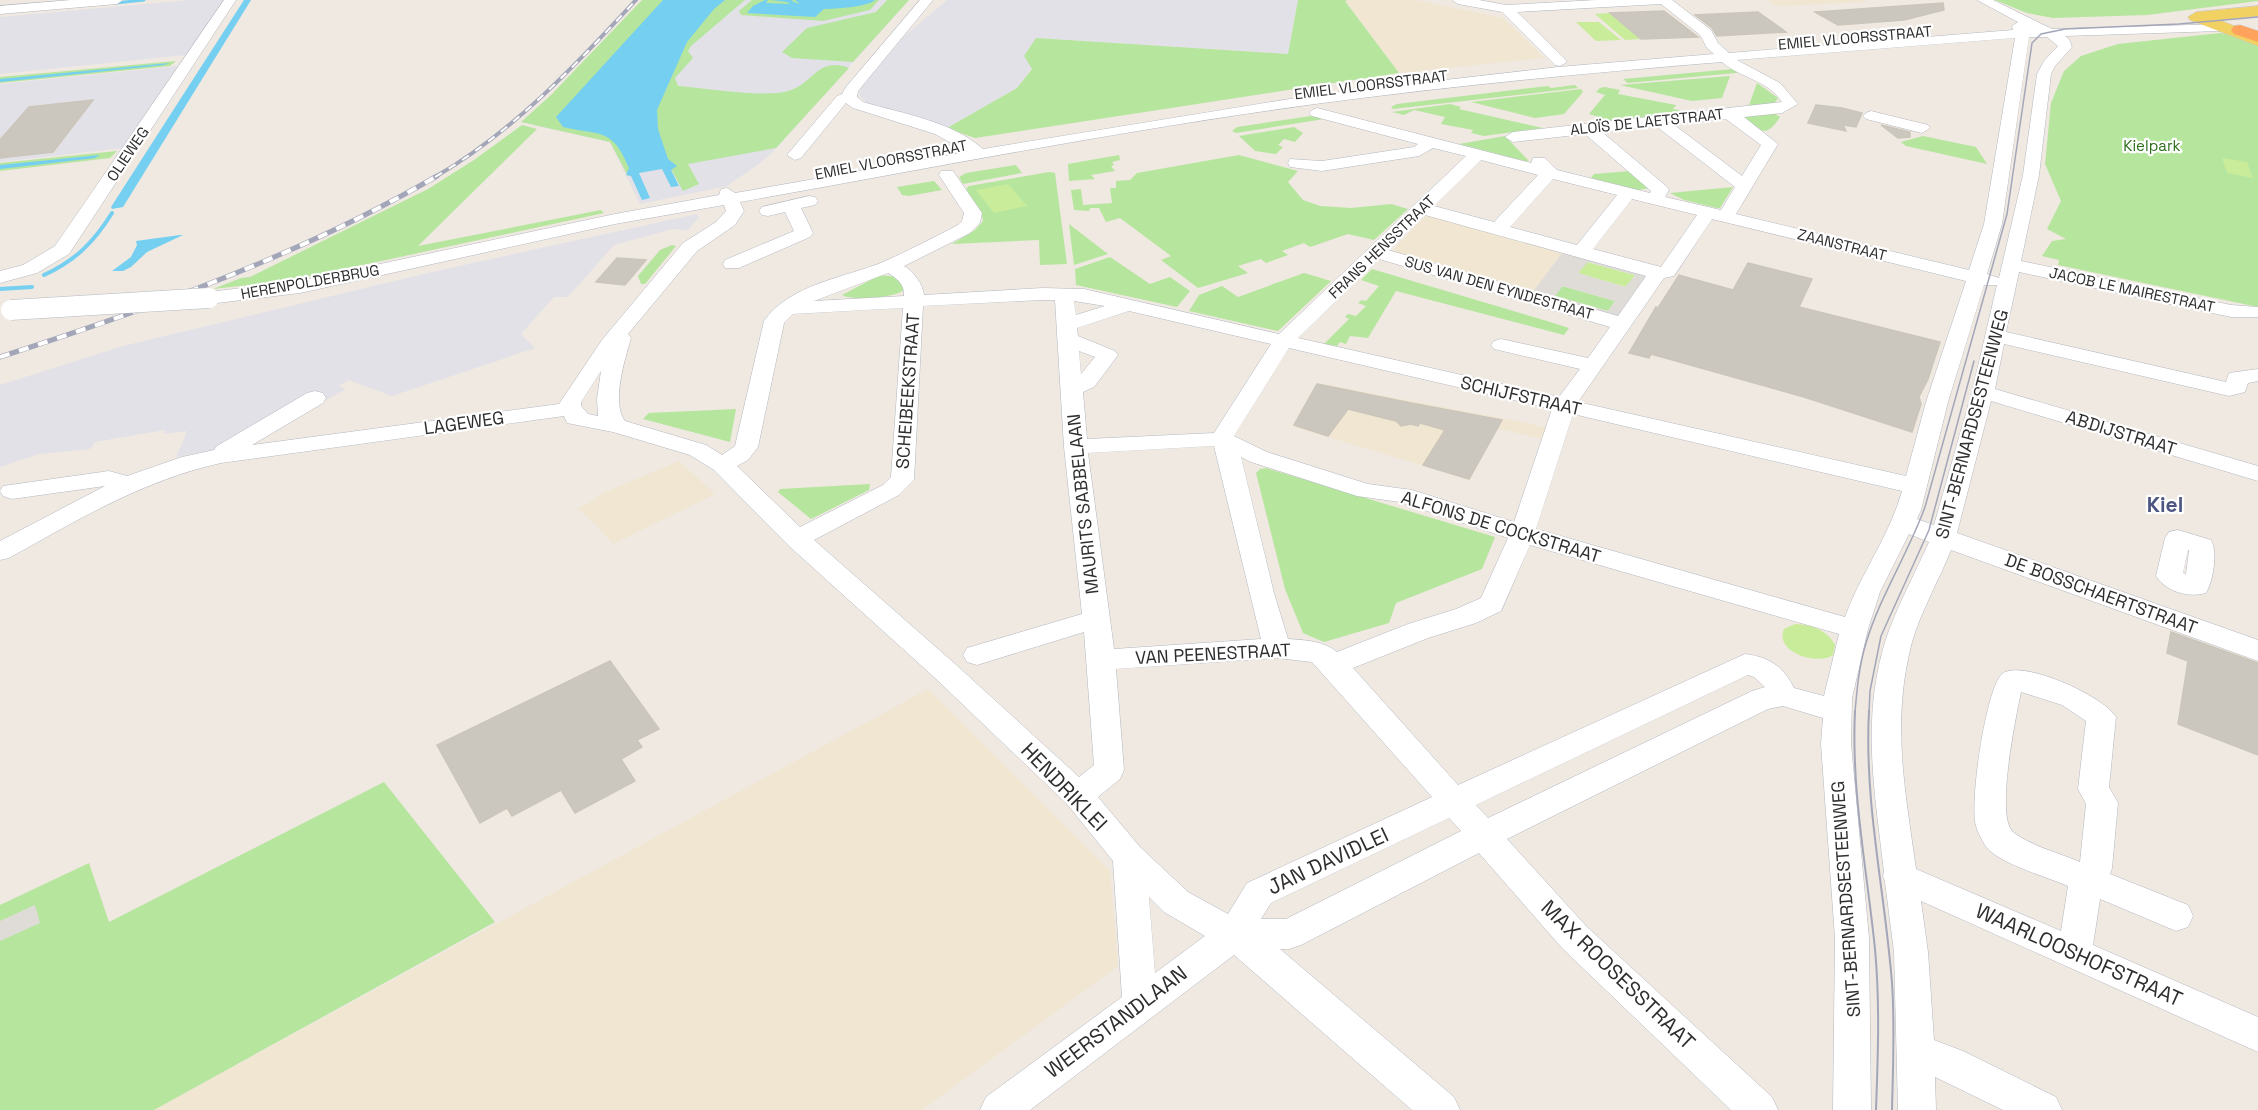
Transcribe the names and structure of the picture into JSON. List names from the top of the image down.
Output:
{
  "streets": {
    "street": [
      "EMIEL VLOORSSTRAAT",
      "ALOÏS DE LAETSTRAAT",
      "OLIEWEG",
      "ZAANSTRAAT",
      "FRANS HENSSTRAAT",
      "HERENPOLDERBRUG",
      "SUS VAN DEN EYNDESTRAAT",
      "JACOB LE MAIRESTRAAT",
      "SCHEIBEEKSTRAAT",
      "SCHIJFSTRAAT",
      "LAGEWEG",
      "SINT-BERNARDSESTEENWEG",
      "ABDIJSTRAAT",
      "MAURITS SABBELAAN",
      "ALFONS DE COCKSTRAAT",
      "DE BOSSCHAERTSTRAAT",
      "VAN PEENESTRAAT",
      "HENDRIKLEI",
      "JAN DAVIDLEI",
      "WAARLOOSHOFSTRAAT",
      "MAX ROOSESSTRAAT",
      "WEERSTANDLAAN"
    ]
  },
  "crossings": [
    ["EMIEL VLOORSSTRAAT", "ALOÏS DE LAETSTRAAT"],
    ["EMIEL VLOORSSTRAAT", "ZAANSTRAAT"],
    ["EMIEL VLOORSSTRAAT", "HERENPOLDERBRUG"],
    ["EMIEL VLOORSSTRAAT", "SINT-BERNARDSESTEENWEG"],
    ["ALOÏS DE LAETSTRAAT", "ZAANSTRAAT"],
    ["ZAANSTRAAT", "FRANS HENSSTRAAT"],
    ["ZAANSTRAAT", "JACOB LE MAIRESTRAAT"],
    ["ZAANSTRAAT", "SINT-BERNARDSESTEENWEG"],
    ["FRANS HENSSTRAAT", "SUS VAN DEN EYNDESTRAAT"],
    ["FRANS HENSSTRAAT", "SCHIJFSTRAAT"],
    ["FRANS HENSSTRAAT", "ALFONS DE COCKSTRAAT"],
    ["JACOB LE MAIRESTRAAT", "SINT-BERNARDSESTEENWEG"],
    ["SCHEIBEEKSTRAAT", "SCHIJFSTRAAT"],
    ["SCHEIBEEKSTRAAT", "HENDRIKLEI"],
    ["SCHIJFSTRAAT", "SINT-BERNARDSESTEENWEG"],
    ["SCHIJFSTRAAT", "MAURITS SABBELAAN"],
    ["SINT-BERNARDSESTEENWEG", "ABDIJSTRAAT"],
    ["SINT-BERNARDSESTEENWEG", "ALFONS DE COCKSTRAAT"],
    ["SINT-BERNARDSESTEENWEG", "DE BOSSCHAERTSTRAAT"],
    ["SINT-BERNARDSESTEENWEG", "WAARLOOSHOFSTRAAT"],
    ["MAURITS SABBELAAN", "ALFONS DE COCKSTRAAT"],
    ["MAURITS SABBELAAN", "VAN PEENESTRAAT"],
    ["MAURITS SABBELAAN", "HENDRIKLEI"],
    ["HENDRIKLEI", "JAN DAVIDLEI"],
    ["HENDRIKLEI", "WEERSTANDLAAN"],
    ["JAN DAVIDLEI", "MAX ROOSESSTRAAT"],
    ["JAN DAVIDLEI", "WEERSTANDLAAN"]
  ],
  "districts": ["Kiel"],
  "parks": ["Kielpark"]
}
